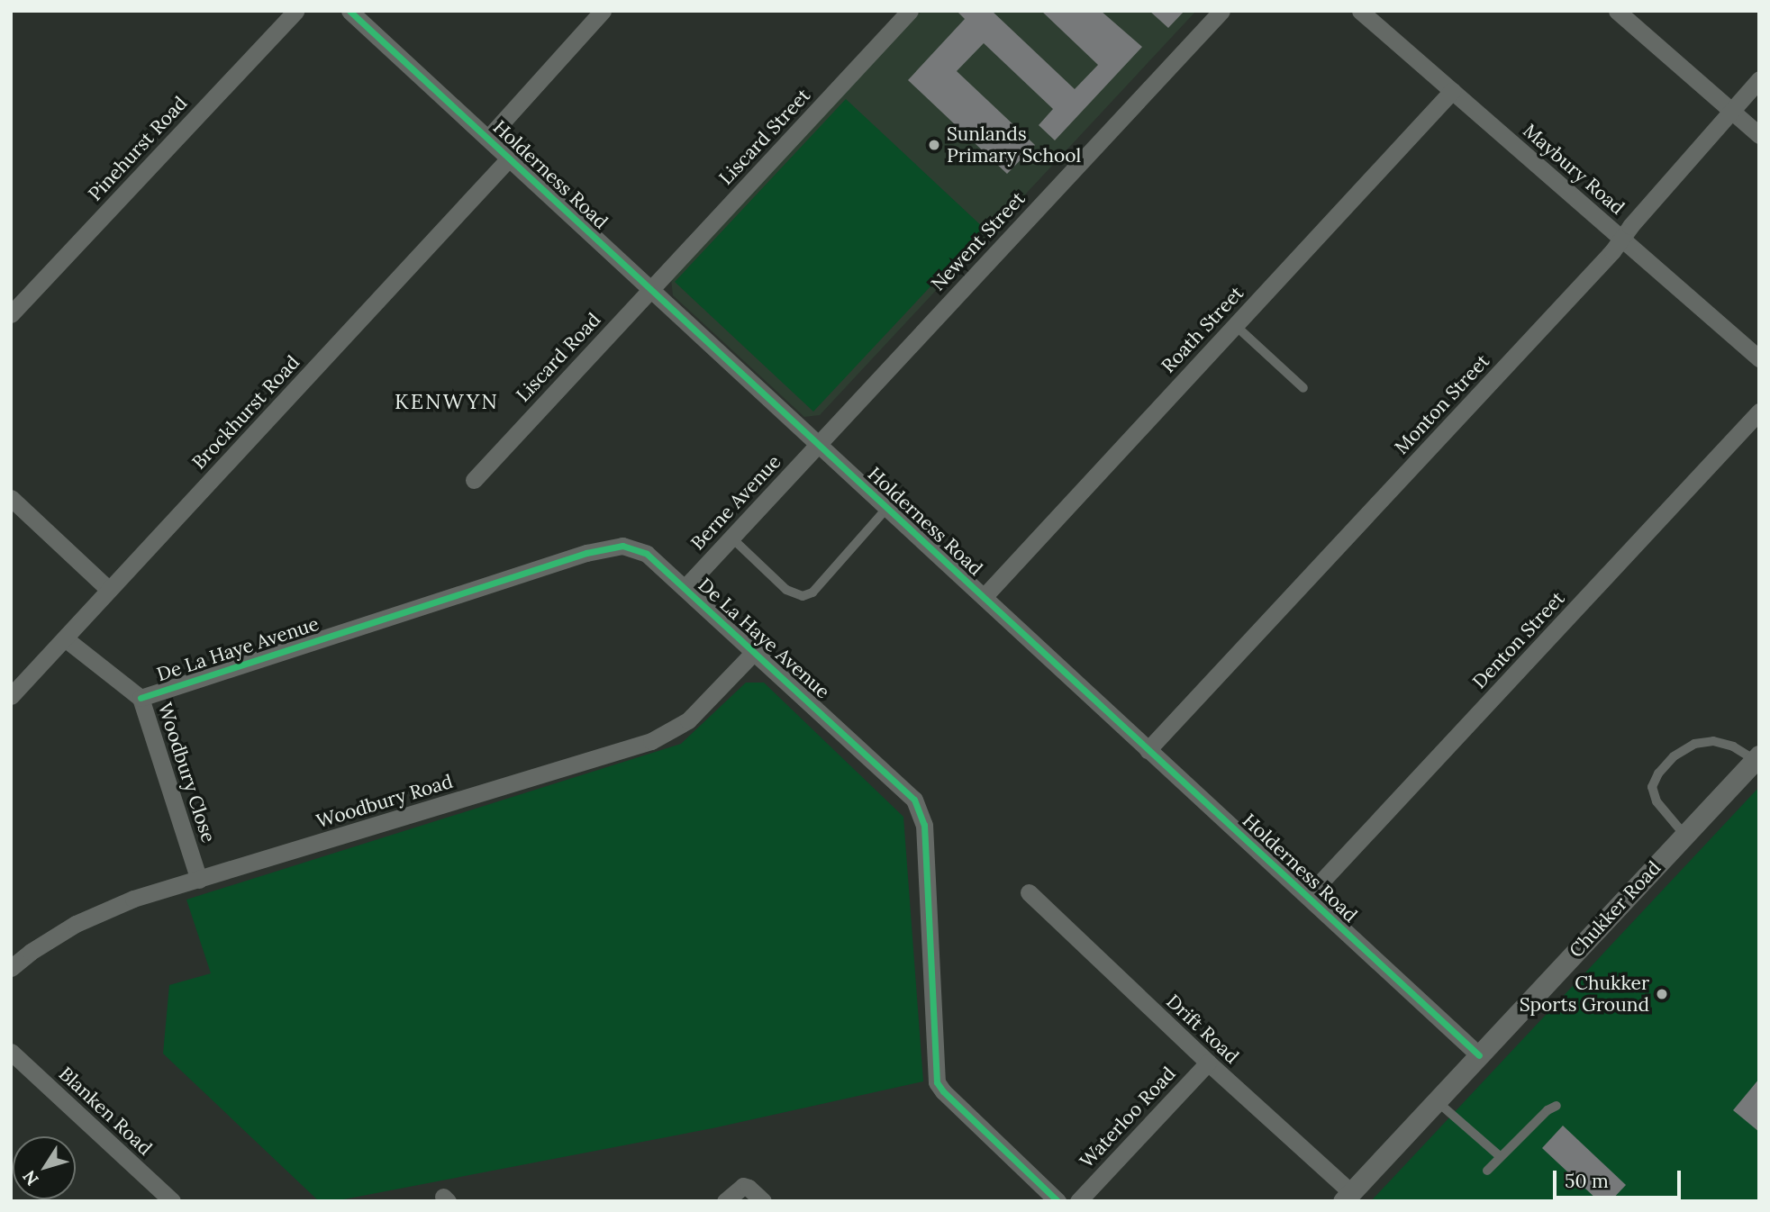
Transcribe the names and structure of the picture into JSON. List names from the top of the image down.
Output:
{
  "streets": {
    "street": [
      "Liscard Street",
      "Pinehurst Road",
      "Maybury Road",
      "Holderness Road",
      "Newent Street",
      "Roath Street",
      "Liscard Road",
      "Monton Street",
      "Brockhurst Road",
      "Berne Avenue",
      "De La Haye Avenue",
      "Denton Street",
      "Woodbury Close",
      "Woodbury Road",
      "Chukker Road",
      "Drift Road",
      "Blanken Road",
      "Waterloo Road"
    ]
  },
  "crossings": [
    ["Liscard Street", "Holderness Road"],
    ["Liscard Street", "Liscard Road"],
    ["Maybury Road", "Roath Street"],
    ["Maybury Road", "Monton Street"],
    ["Holderness Road", "Newent Street"],
    ["Holderness Road", "Roath Street"],
    ["Holderness Road", "Liscard Road"],
    ["Holderness Road", "Monton Street"],
    ["Holderness Road", "Brockhurst Road"],
    ["Holderness Road", "Berne Avenue"],
    ["Holderness Road", "Denton Street"],
    ["Holderness Road", "Chukker Road"],
    ["Newent Street", "Berne Avenue"],
    ["Brockhurst Road", "Woodbury Close"],
    ["Berne Avenue", "De La Haye Avenue"],
    ["De La Haye Avenue", "Woodbury Close"],
    ["De La Haye Avenue", "Woodbury Road"],
    ["Woodbury Close", "Woodbury Road"],
    ["Chukker Road", "Drift Road"],
    ["Drift Road", "Waterloo Road"]
  ],
  "districts": ["KENWYN"],
  "places": ["Sunlands Primary School", "Chukker Sports Ground"],
  "scale_bar": "50 m",
  "north": "bottom left"
}
